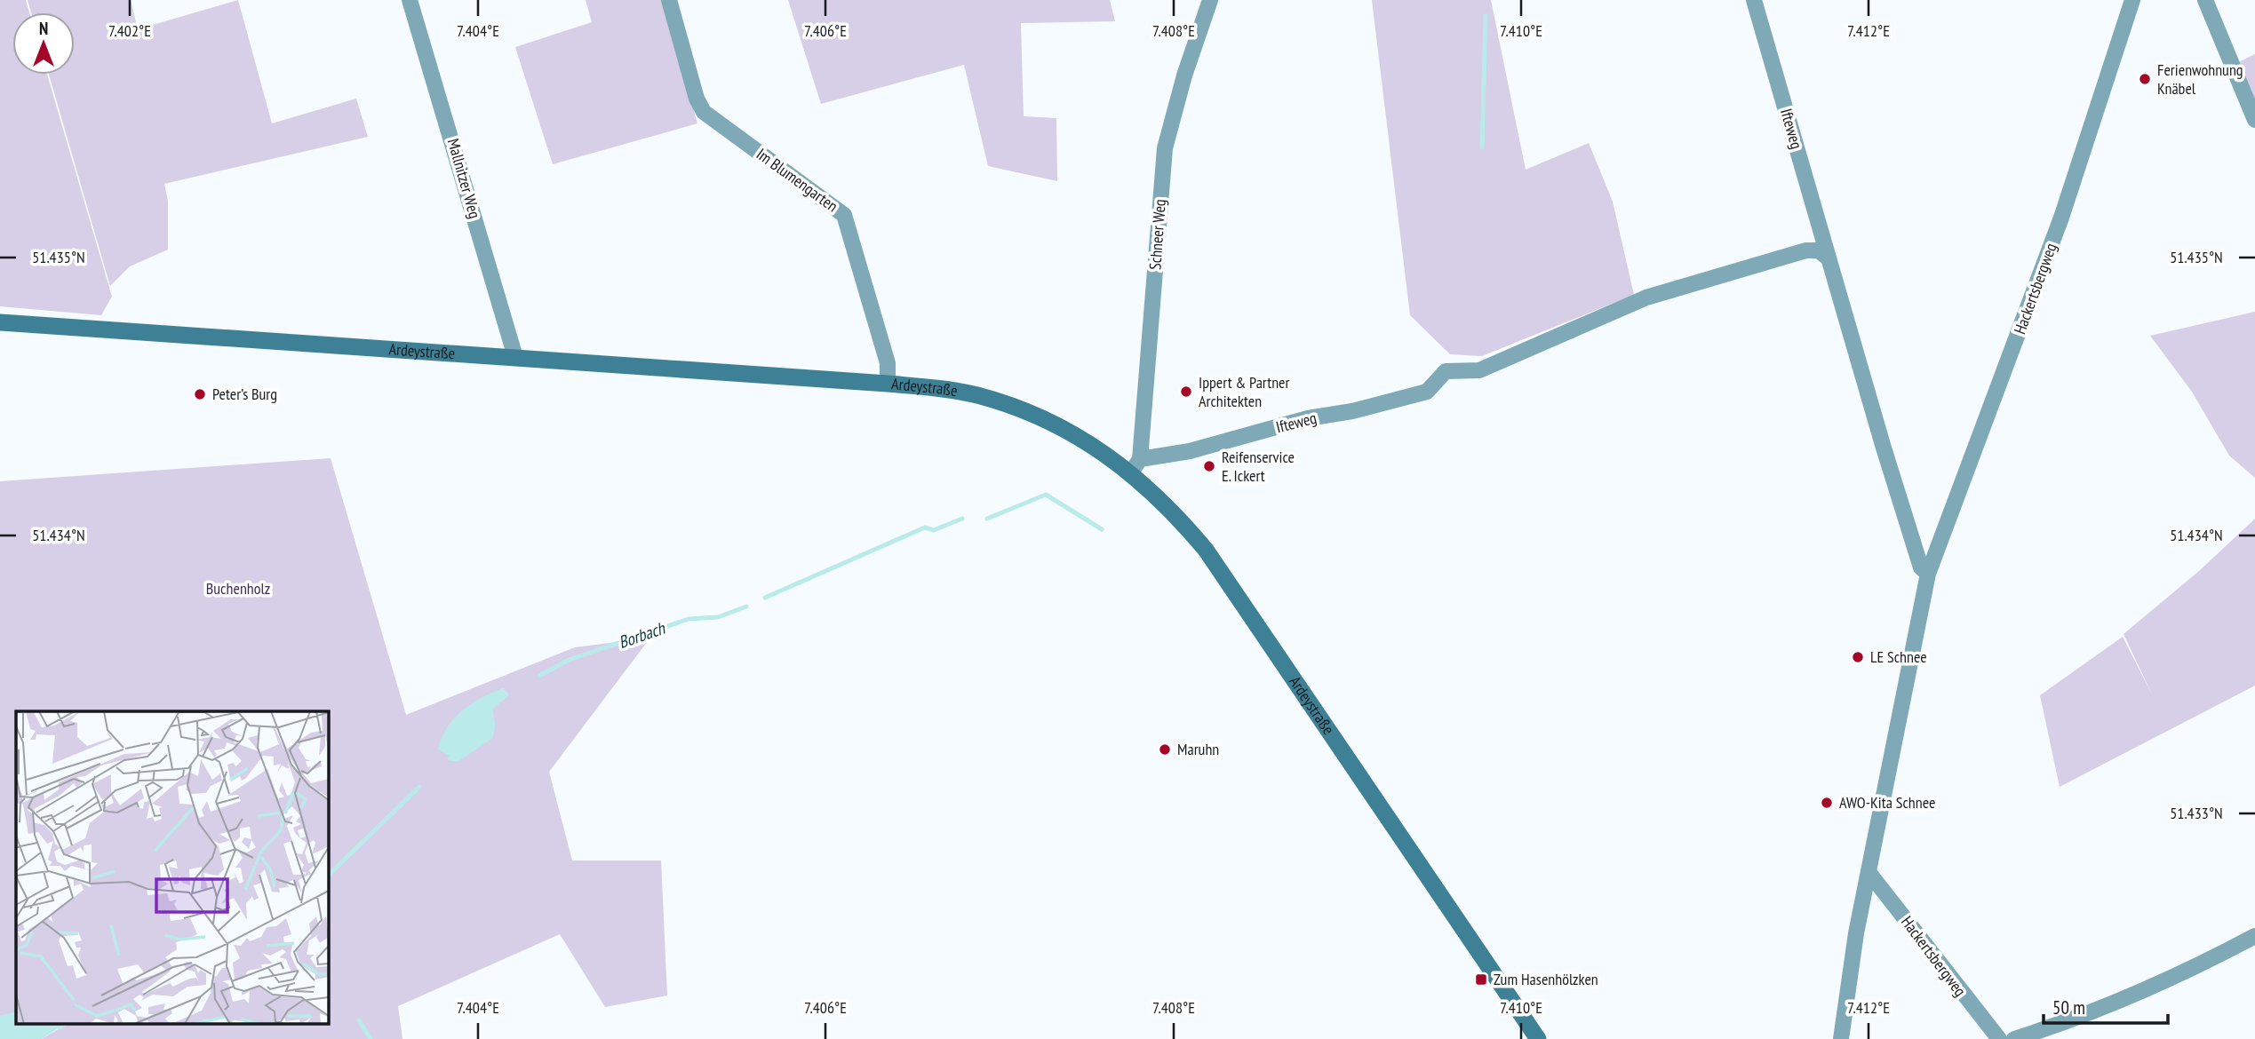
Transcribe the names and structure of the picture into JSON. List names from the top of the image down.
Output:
{
  "streets": {
    "main road": ["Ardeystraße"],
    "street": [
      "Ifteweg",
      "Mallnitzer Weg",
      "Im Blumengarten",
      "Schneer Weg",
      "Hackertsbergweg"
    ]
  },
  "crossings": [
    ["Ifteweg", "Schneer Weg"],
    ["Ifteweg", "Ardeystraße"],
    ["Mallnitzer Weg", "Ardeystraße"],
    ["Im Blumengarten", "Ardeystraße"],
    ["Schneer Weg", "Ardeystraße"]
  ],
  "water": ["Borbach"],
  "parks": ["Buchenholz"],
  "places": {
    "other": [
      "Ferienwohnung Knäbel",
      "Ippert & Partner Architekten",
      "Peter’s Burg",
      "Reifenservice E. Ickert",
      "LE Schnee",
      "Maruhn",
      "AWO-Kita Schnee"
    ],
    "transit": ["Zum Hasenhölzken"]
  },
  "scale_bar": "50 m",
  "north": "top",
  "coordinates": [
    "7.402°E",
    "7.404°E",
    "7.406°E",
    "7.408°E",
    "7.410°E",
    "7.412°E",
    "51.435°N",
    "51.434°N",
    "51.433°N"
  ]
}
